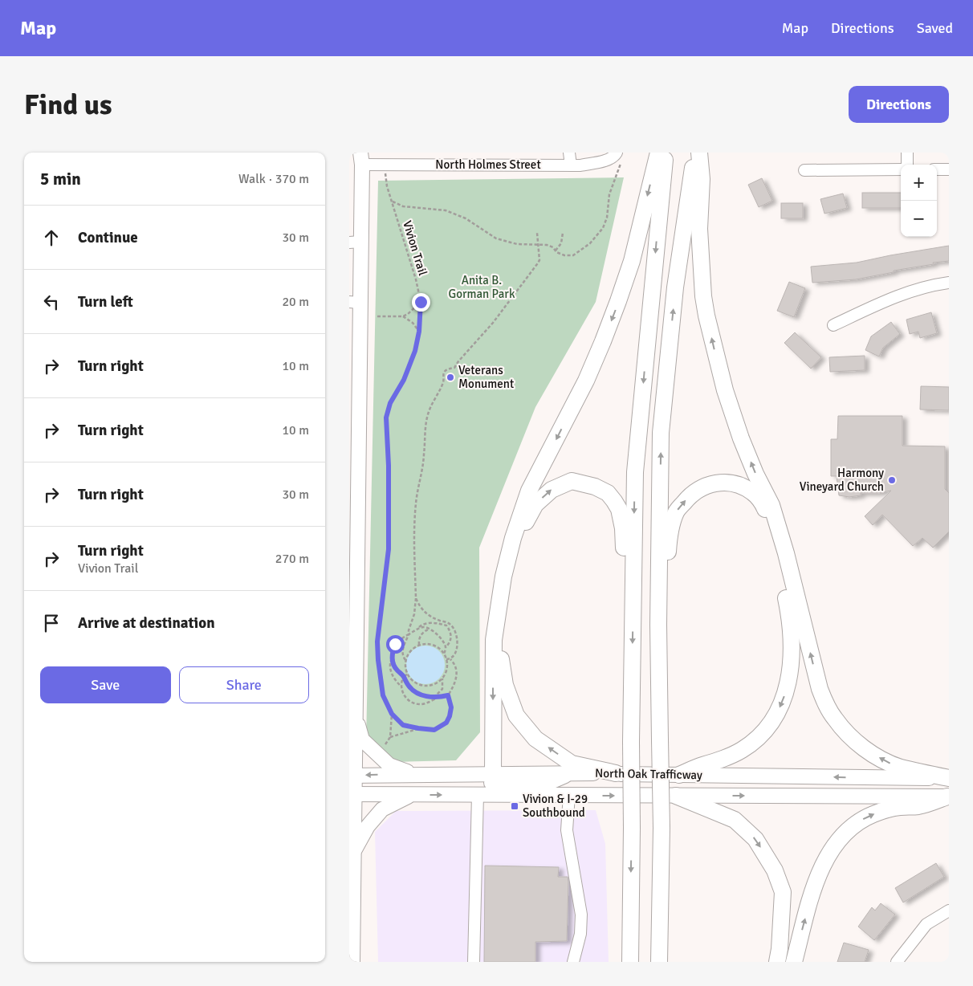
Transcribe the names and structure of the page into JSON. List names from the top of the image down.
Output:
{
  "streets": {
    "main road": ["North Oak Trafficway"],
    "street": ["North Holmes Street"],
    "path": ["Vivion Trail"]
  },
  "crossings": [
    ["North Holmes Street", "Vivion Trail"]
  ],
  "parks": ["Anita B. Gorman Park"],
  "places": {
    "other": ["Veterans Monument", "Harmony Vineyard Church"],
    "transit": ["Vivion & I-29 Southbound"]
  },
  "page": {
    "header": "Map",
    "nav": ["Map", "Directions", "Saved"],
    "buttons": [
      "Directions",
      ["Save", "Share"]
    ],
    "title": "Find us",
    "heading": ["5 min", "Walk · 370 m"],
    "map_buttons": ["+", "−"],
    "list": [
      ["Continue", "30 m"],
      ["Turn left", "20 m"],
      ["Turn right", "10 m"],
      ["Turn right", "10 m"],
      ["Turn right", "30 m"],
      ["Turn right", "Vivion Trail", "270 m"],
      "Arrive at destination"
    ]
  }
}
